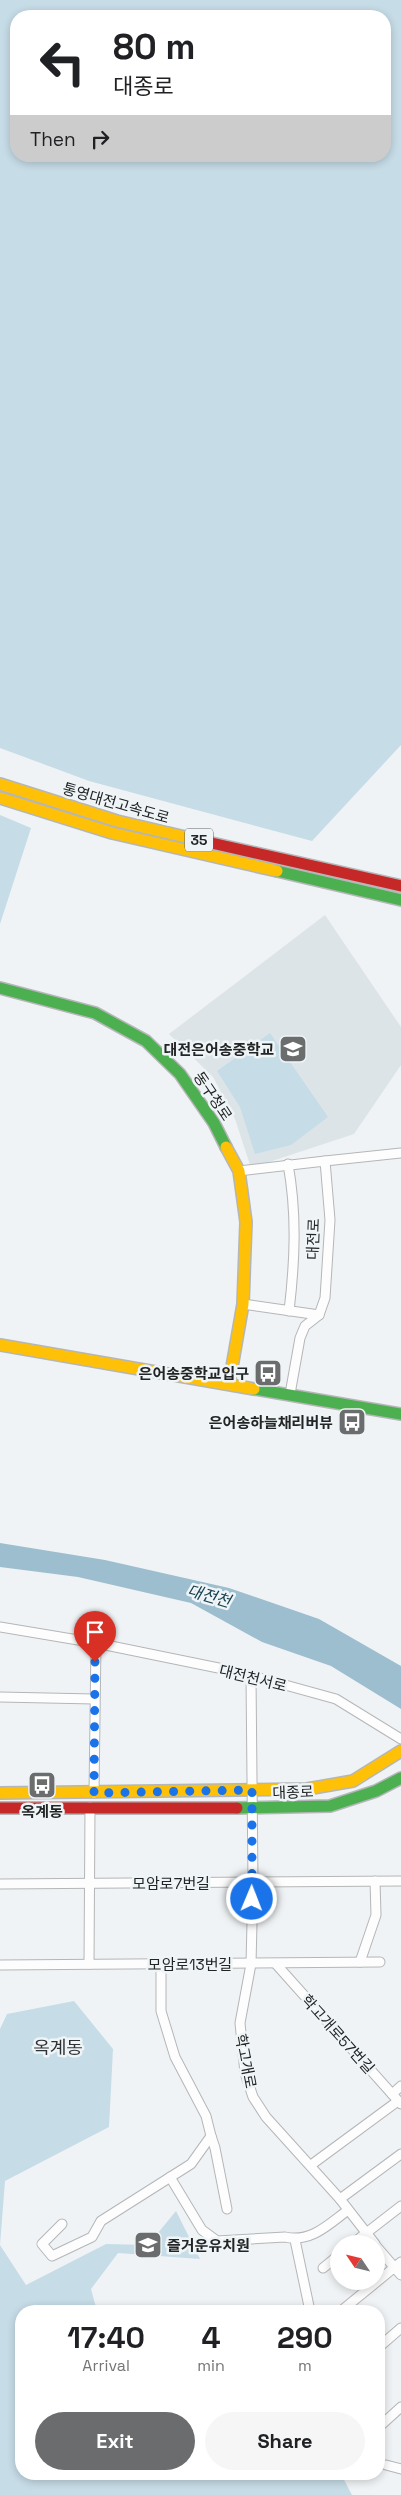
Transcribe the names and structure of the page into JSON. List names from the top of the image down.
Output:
{
  "streets": {
    "main road": [
      "통영대전고속도로",
      "35",
      "동구청로",
      "대종로"
    ],
    "street": [
      "대전로",
      "대전천서로",
      "모암로7번길",
      "모암로13번길",
      "학고개로57번길",
      "학고개로"
    ]
  },
  "crossings": [
    ["대전천서로", "대종로"],
    ["대종로", "학고개로"],
    ["모암로7번길", "학고개로"],
    ["모암로13번길", "학고개로57번길"],
    ["모암로13번길", "학고개로"]
  ],
  "districts": ["옥계동"],
  "water": ["대전천"],
  "places": {
    "school or university": ["대전은어송중학교", "즐거운유치원"],
    "bus stop": ["은어송중학교입구", "은어송하늘채리버뷰", "옥계동"]
  },
  "north": "top left",
  "page": {
    "turn": ["80 m", "대종로"],
    "then": "Then",
    "eta": [
      "17:40",
      "Arrival",
      "4",
      "min",
      "290",
      "m"
    ],
    "buttons": ["Exit", "Share"]
  }
}
